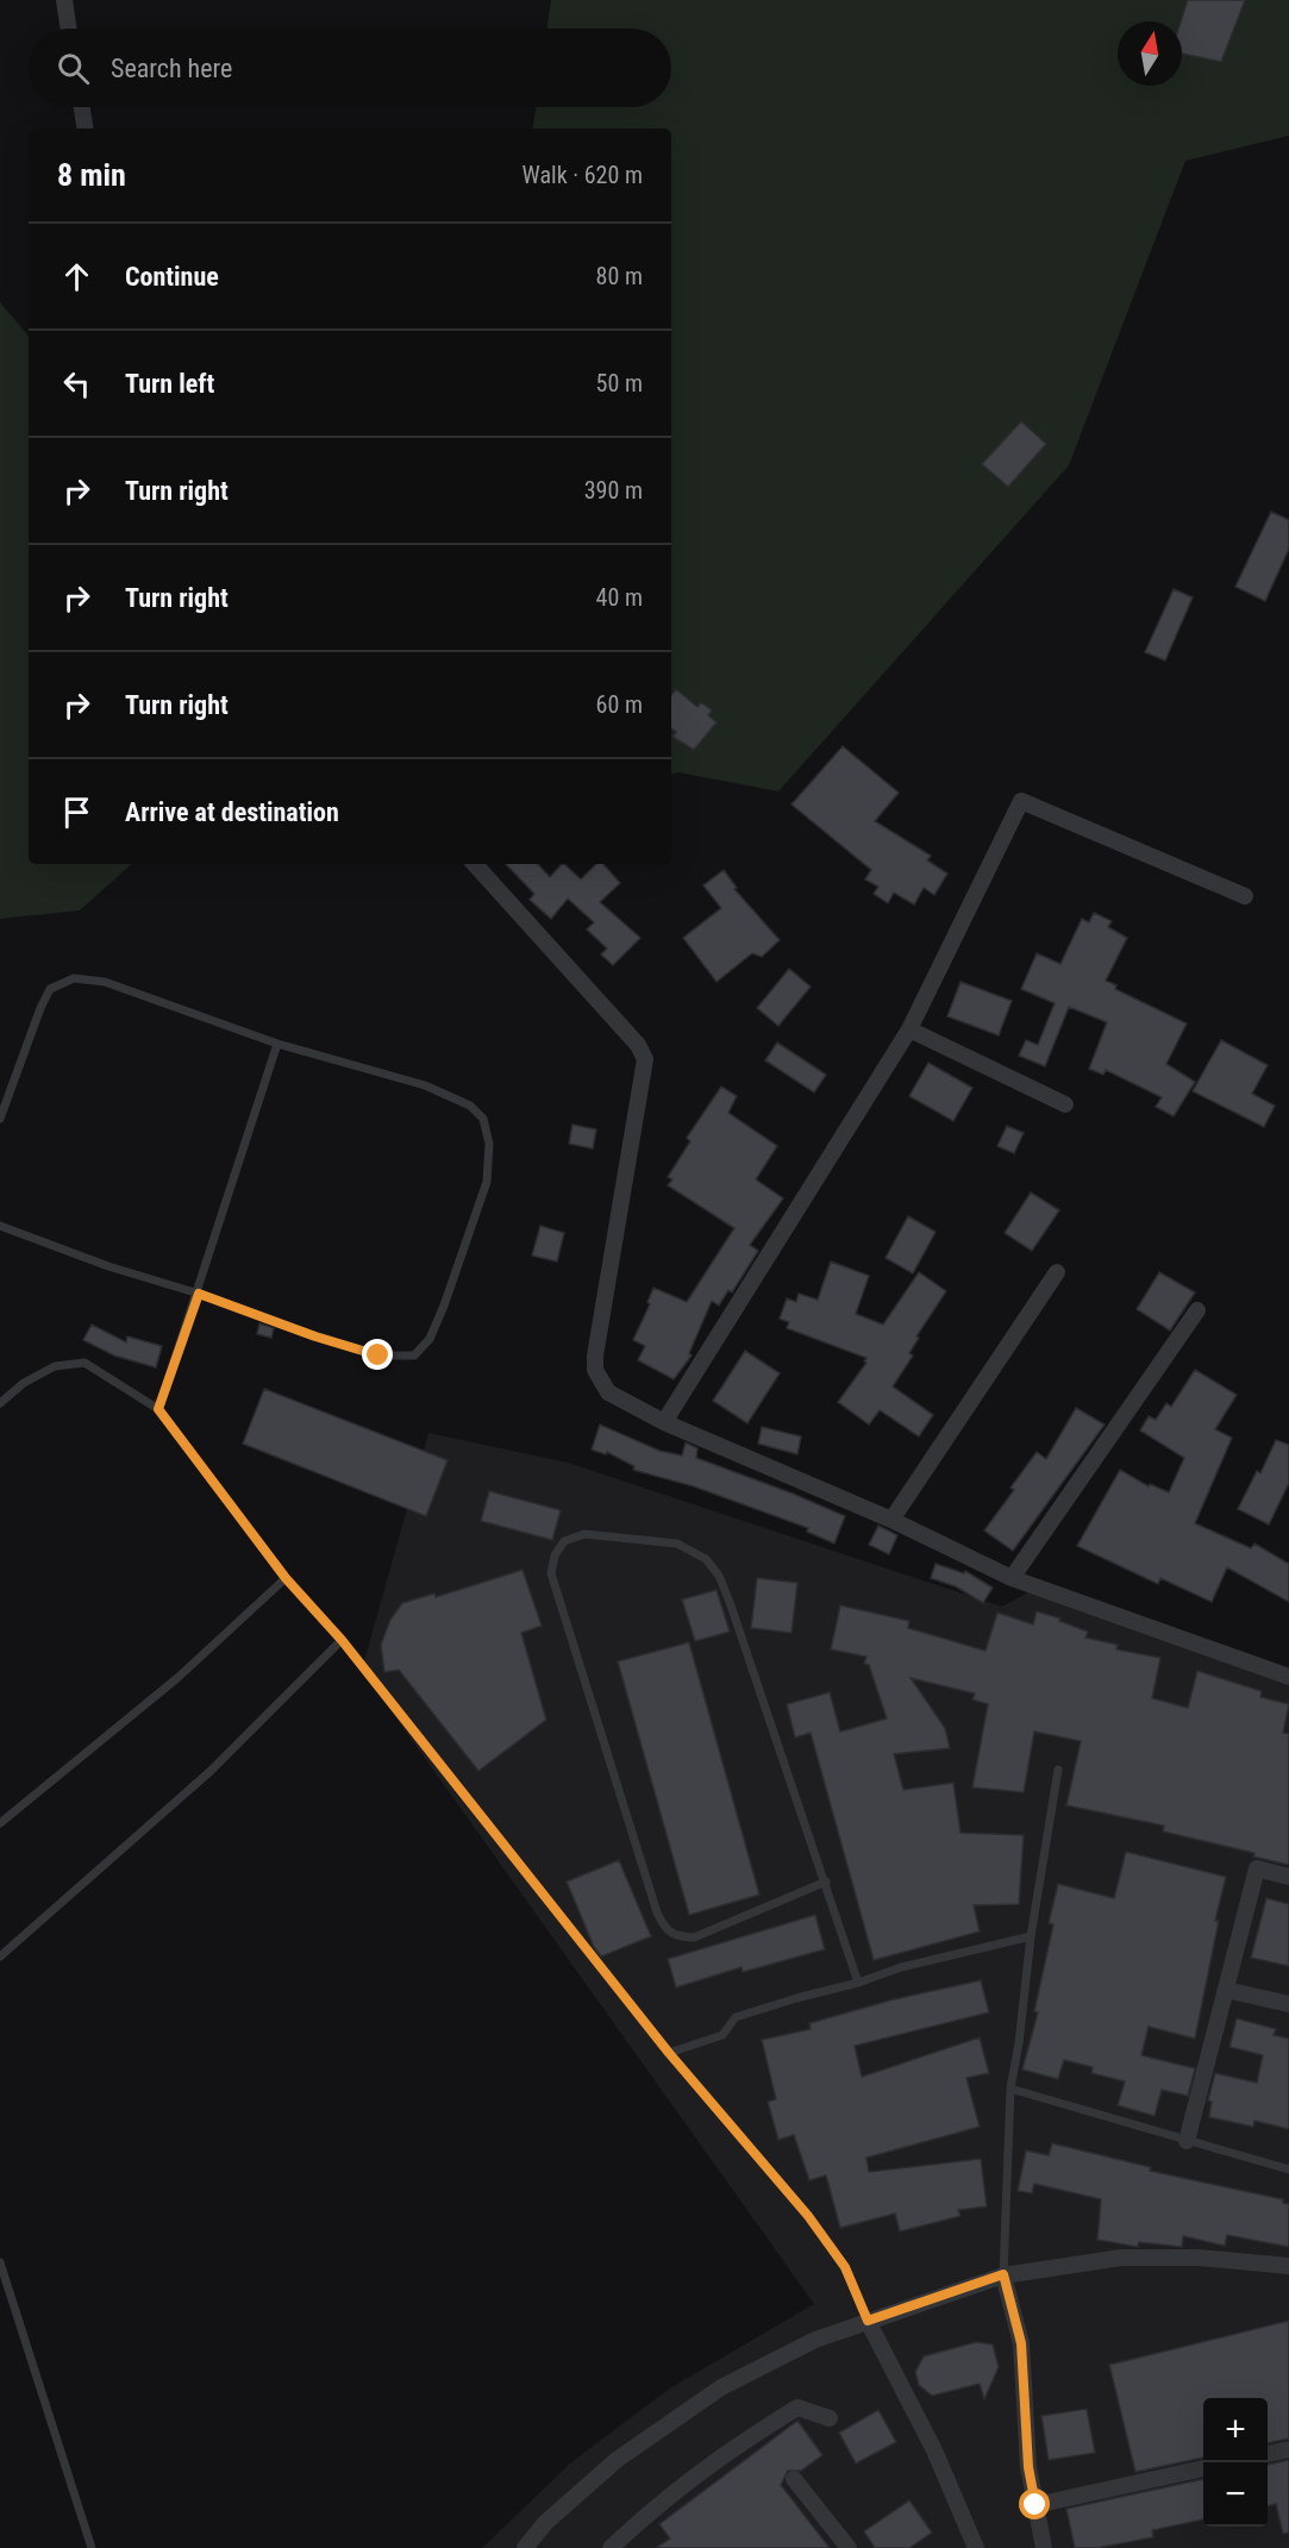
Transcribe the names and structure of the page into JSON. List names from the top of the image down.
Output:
{
  "north": "top",
  "page": {
    "search": "Search here",
    "heading": ["8 min", "Walk · 620 m"],
    "list": [
      ["Continue", "80 m"],
      ["Turn left", "50 m"],
      ["Turn right", "390 m"],
      ["Turn right", "40 m"],
      ["Turn right", "60 m"],
      "Arrive at destination"
    ],
    "map_buttons": ["+", "−"]
  }
}
